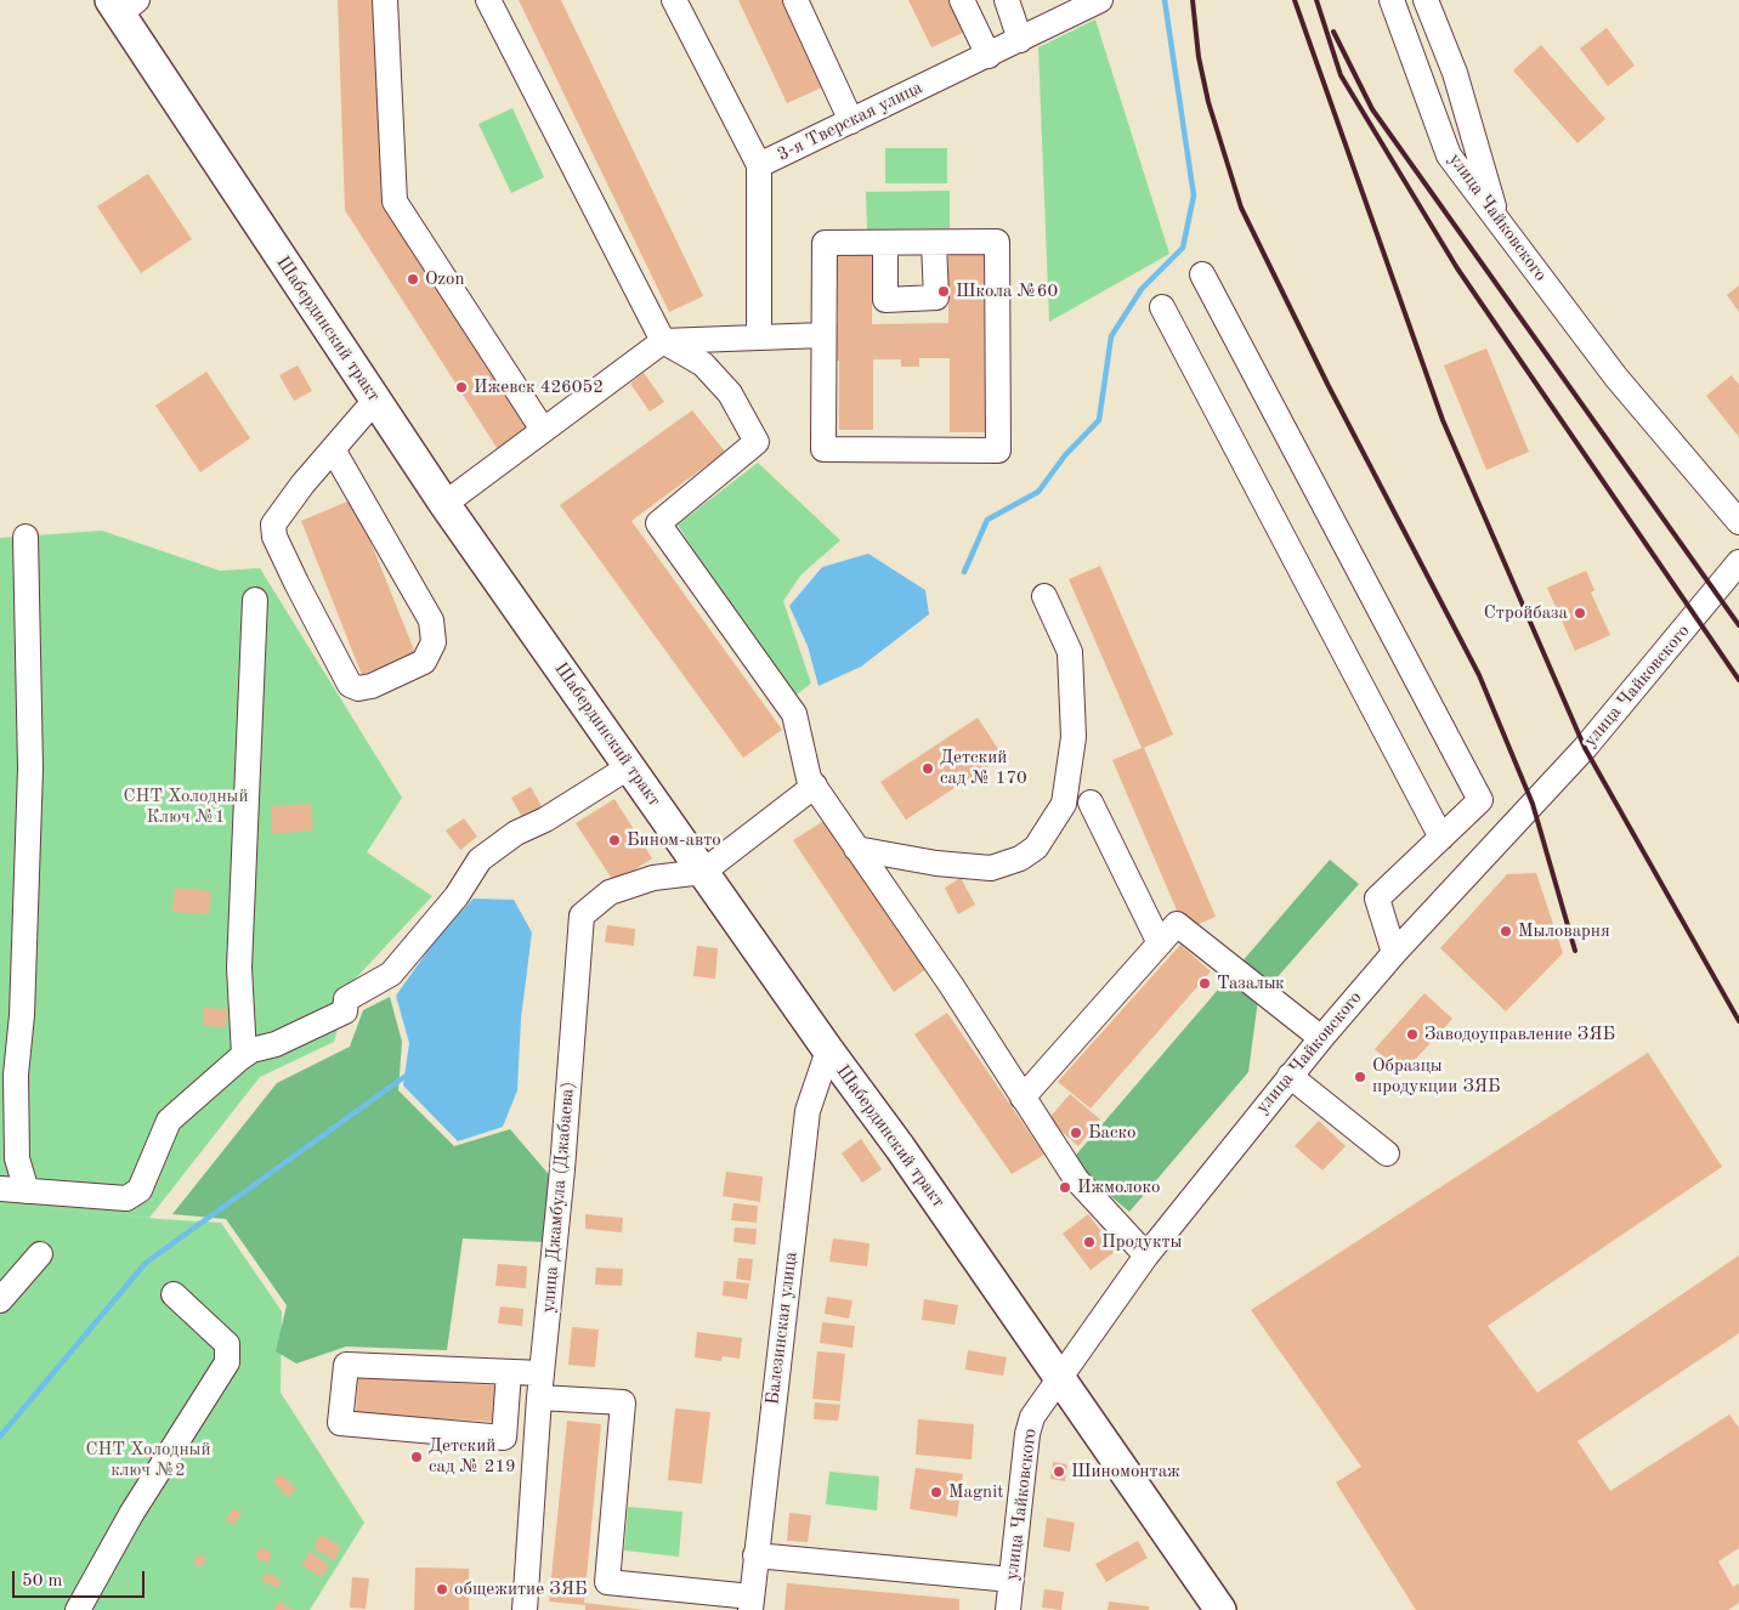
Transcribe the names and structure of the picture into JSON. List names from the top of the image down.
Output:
{
  "streets": {
    "main road": ["Шабердинский тракт"],
    "street": [
      "3-я Тверская улица",
      "улица Чайковского",
      "улица Джамбула (Джабаева)",
      "Балезинская улица"
    ]
  },
  "crossings": [
    ["улица Чайковского", "Шабердинский тракт"],
    ["Шабердинский тракт", "улица Джамбула (Джабаева)"],
    ["Шабердинский тракт", "Балезинская улица"]
  ],
  "parks": ["СНТ Холодный Ключ №1", "СНТ Холодный ключ №2"],
  "places": [
    "Ozon",
    "Школа №60",
    "Ижевск 426052",
    "Стройбаза",
    "Детский сад № 170",
    "Бином-авто",
    "Мыловарня",
    "Тазалык",
    "Заводоуправление ЗЯБ",
    "Образцы продукции ЗЯБ",
    "Баско",
    "Ижмолоко",
    "Продукты",
    "Детский сад № 219",
    "Шиномонтаж",
    "Magnit",
    "общежитие ЗЯБ"
  ],
  "scale_bar": "50 m"
}
